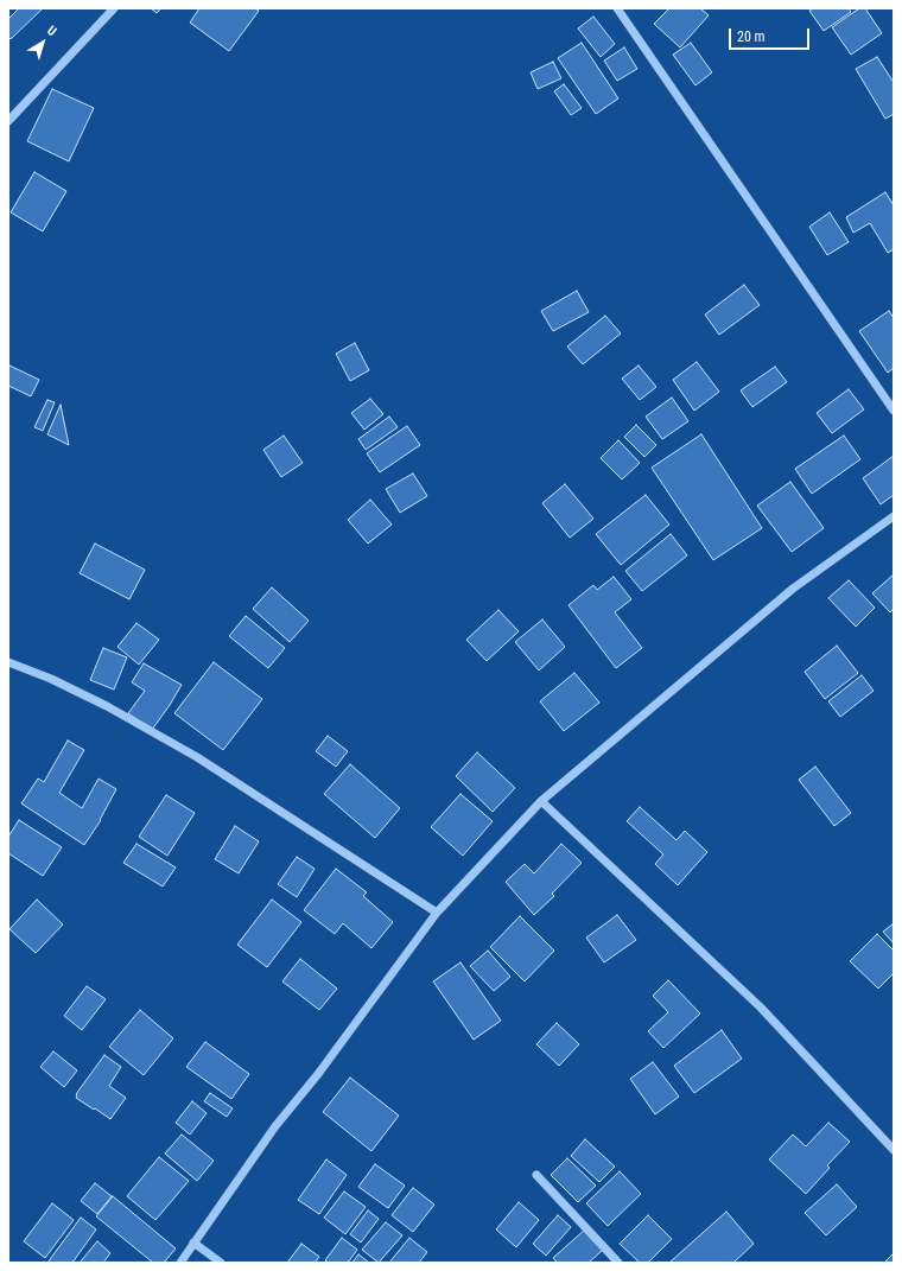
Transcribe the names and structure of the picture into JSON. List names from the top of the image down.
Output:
{
  "scale_bar": "20 m",
  "north": "top right"
}
